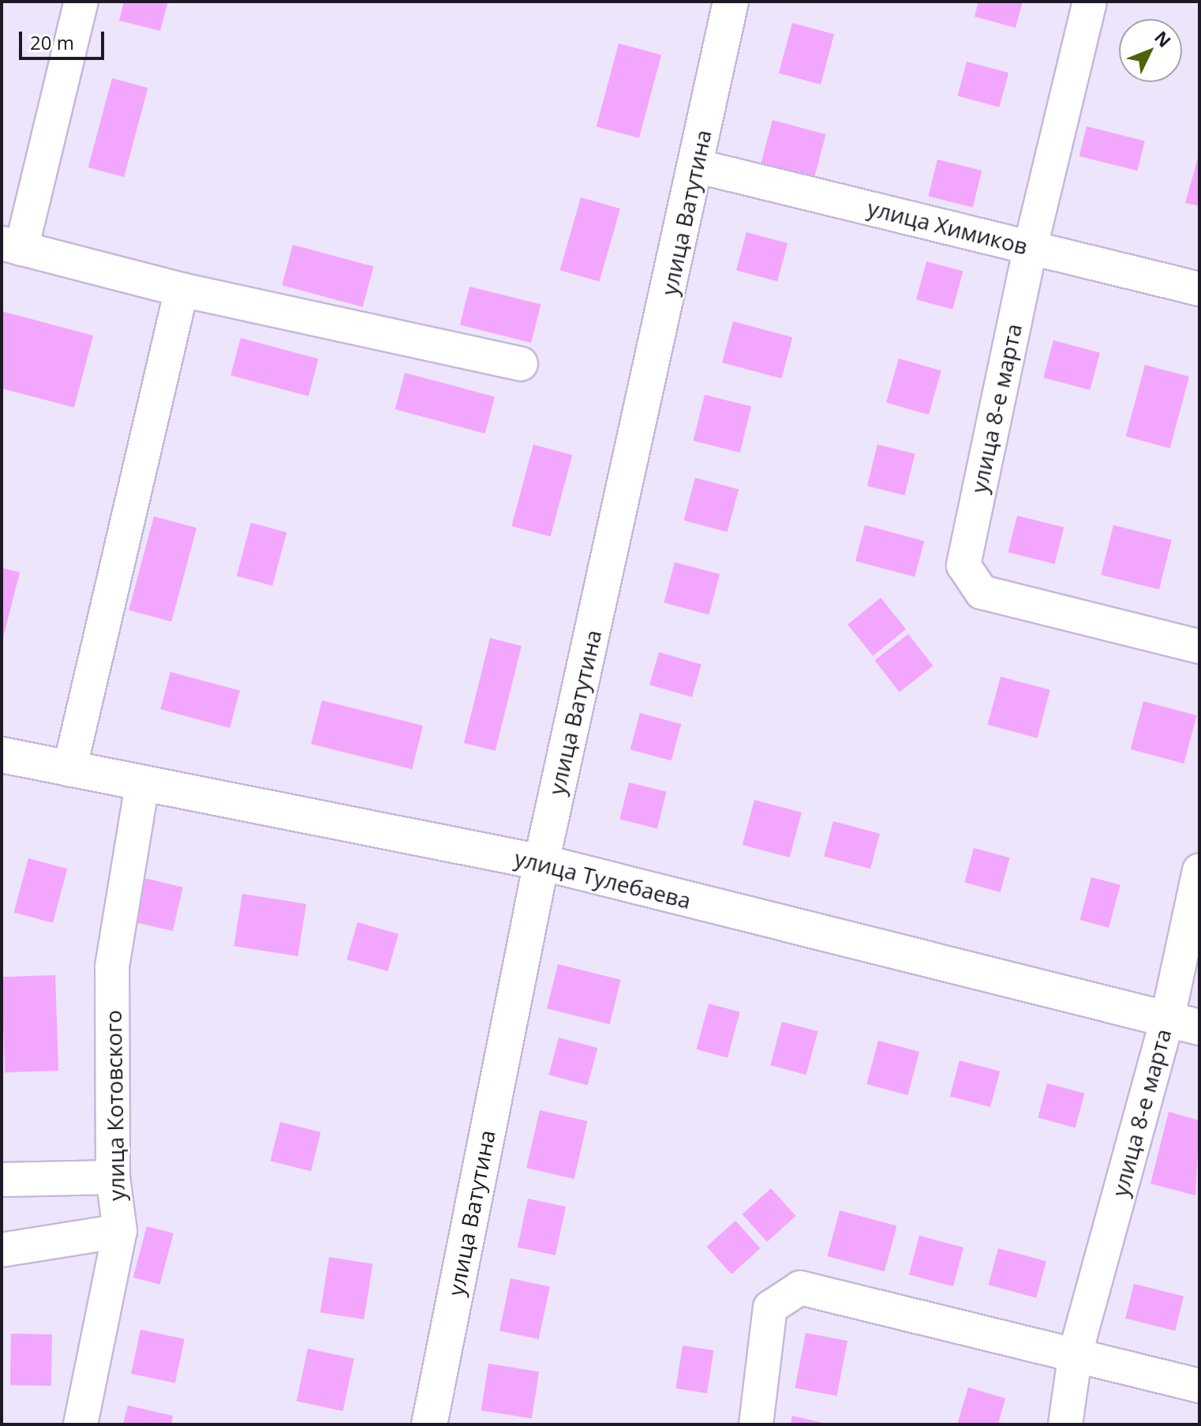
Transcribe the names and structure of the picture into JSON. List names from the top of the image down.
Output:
{
  "streets": {
    "street": [
      "улица Ватутина",
      "улица Химиков",
      "улица 8-е марта",
      "улица Тулебаева",
      "улица Котовского"
    ]
  },
  "crossings": [
    ["улица Ватутина", "улица Химиков"],
    ["улица Ватутина", "улица Тулебаева"],
    ["улица Химиков", "улица 8-е марта"],
    ["улица 8-е марта", "улица Тулебаева"],
    ["улица Тулебаева", "улица Котовского"]
  ],
  "scale_bar": "20 m",
  "north": "top right"
}
